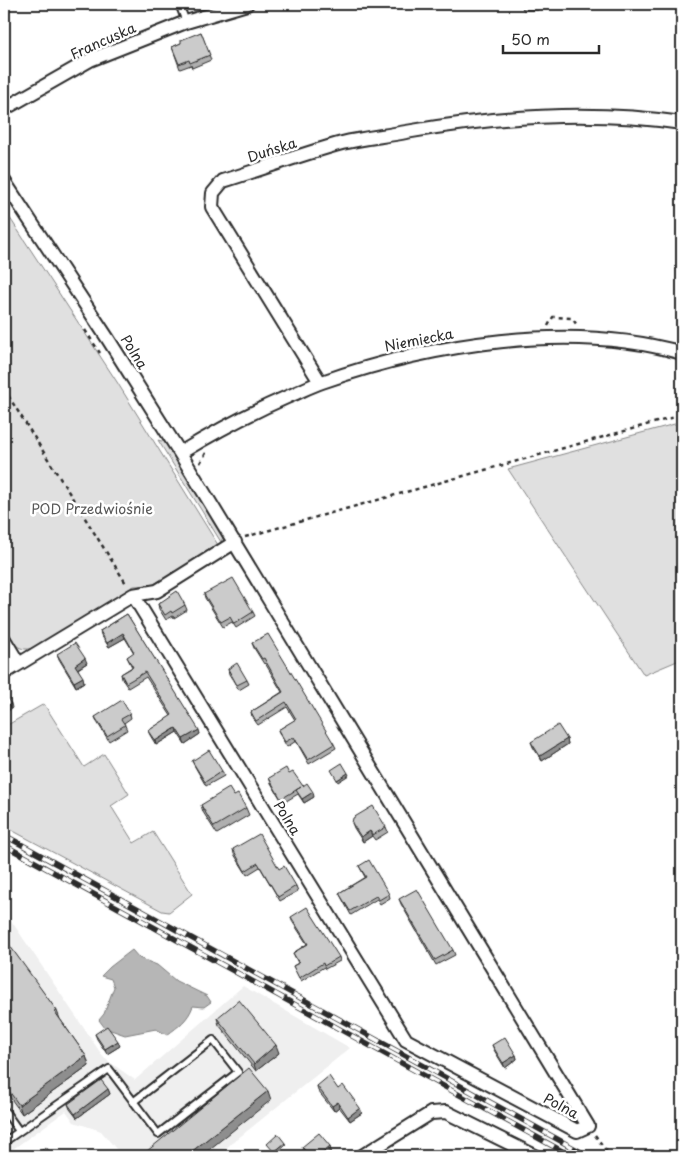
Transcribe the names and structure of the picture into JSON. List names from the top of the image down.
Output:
{
  "streets": {
    "street": [
      "Francuska",
      "Duńska",
      "Niemiecka",
      "Polna"
    ]
  },
  "crossings": [
    ["Duńska", "Niemiecka"],
    ["Niemiecka", "Polna"]
  ],
  "parks": ["POD Przedwiośnie"],
  "scale_bar": "50 m"
}
